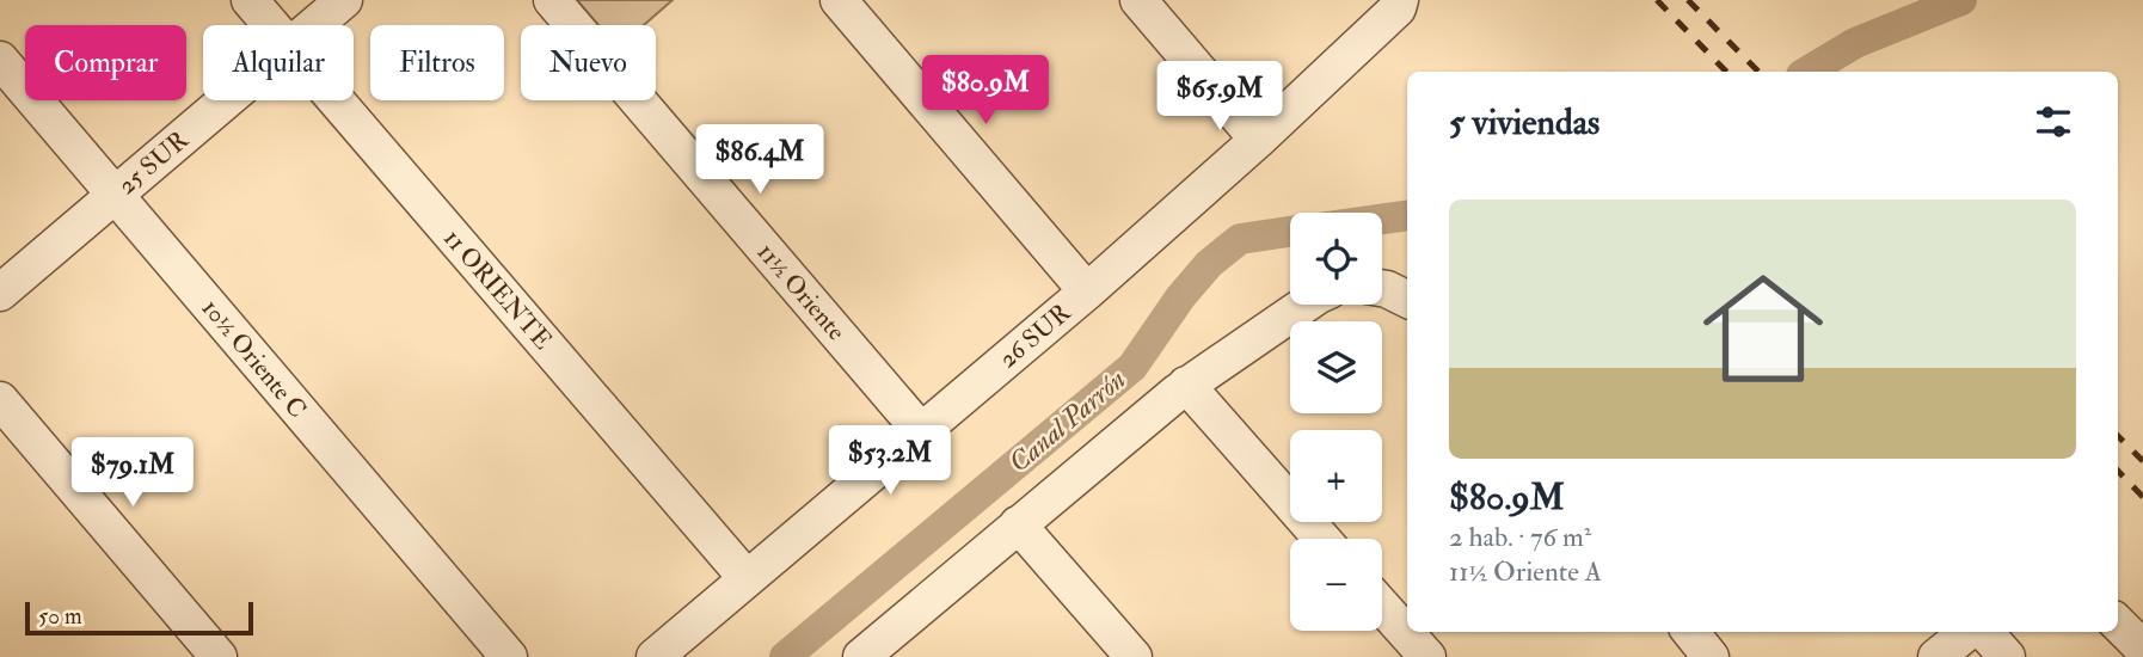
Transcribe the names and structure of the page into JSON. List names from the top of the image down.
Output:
{
  "streets": {
    "street": [
      "25 SUR",
      "11 ORIENTE",
      "11½ Oriente",
      "26 SUR",
      "10½ Oriente C"
    ]
  },
  "crossings": [
    ["25 SUR", "10½ Oriente C"],
    ["11 ORIENTE", "26 SUR"],
    ["11½ Oriente", "26 SUR"]
  ],
  "water": ["Canal Parrón"],
  "scale_bar": "50 m",
  "page": {
    "chip": [
      "Comprar",
      "Alquilar",
      "Filtros",
      "Nuevo"
    ],
    "price": [
      "$80.9M",
      "$65.9M",
      "$86.4M",
      "$53.2M",
      "$79.1M"
    ],
    "heading": "5 viviendas",
    "list": [
      {
        "name": "$80.9M",
        "note": "2 hab. · 76 m² · 11½ Oriente A"
      }
    ],
    "map_buttons": ["+", "−"],
    "scale": "50 m"
  }
}
